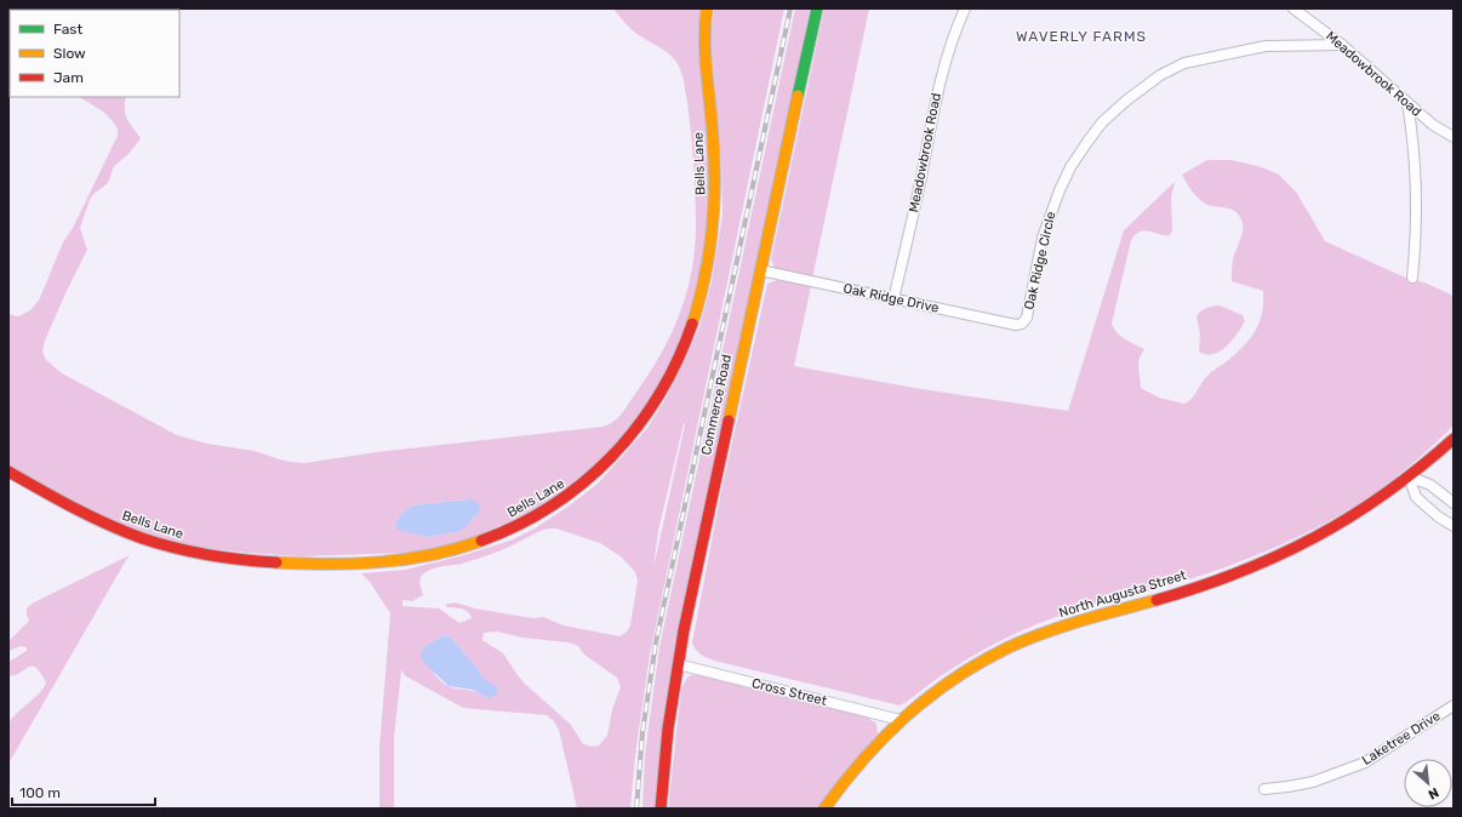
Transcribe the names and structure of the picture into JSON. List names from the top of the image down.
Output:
{
  "streets": {
    "main road": ["Bells Lane", "Commerce Road", "North Augusta Street"],
    "street": [
      "Meadowbrook Road",
      "Oak Ridge Circle",
      "Oak Ridge Drive",
      "Cross Street",
      "Laketree Drive"
    ]
  },
  "crossings": [
    ["Meadowbrook Road", "Oak Ridge Circle"],
    ["Meadowbrook Road", "Oak Ridge Drive"],
    ["Oak Ridge Circle", "Oak Ridge Drive"],
    ["Oak Ridge Drive", "Commerce Road"],
    ["Commerce Road", "Cross Street"],
    ["North Augusta Street", "Cross Street"]
  ],
  "districts": ["WAVERLY FARMS"],
  "legend": ["Fast", "Slow", "Jam"],
  "scale_bar": "100 m",
  "north": "bottom right"
}
